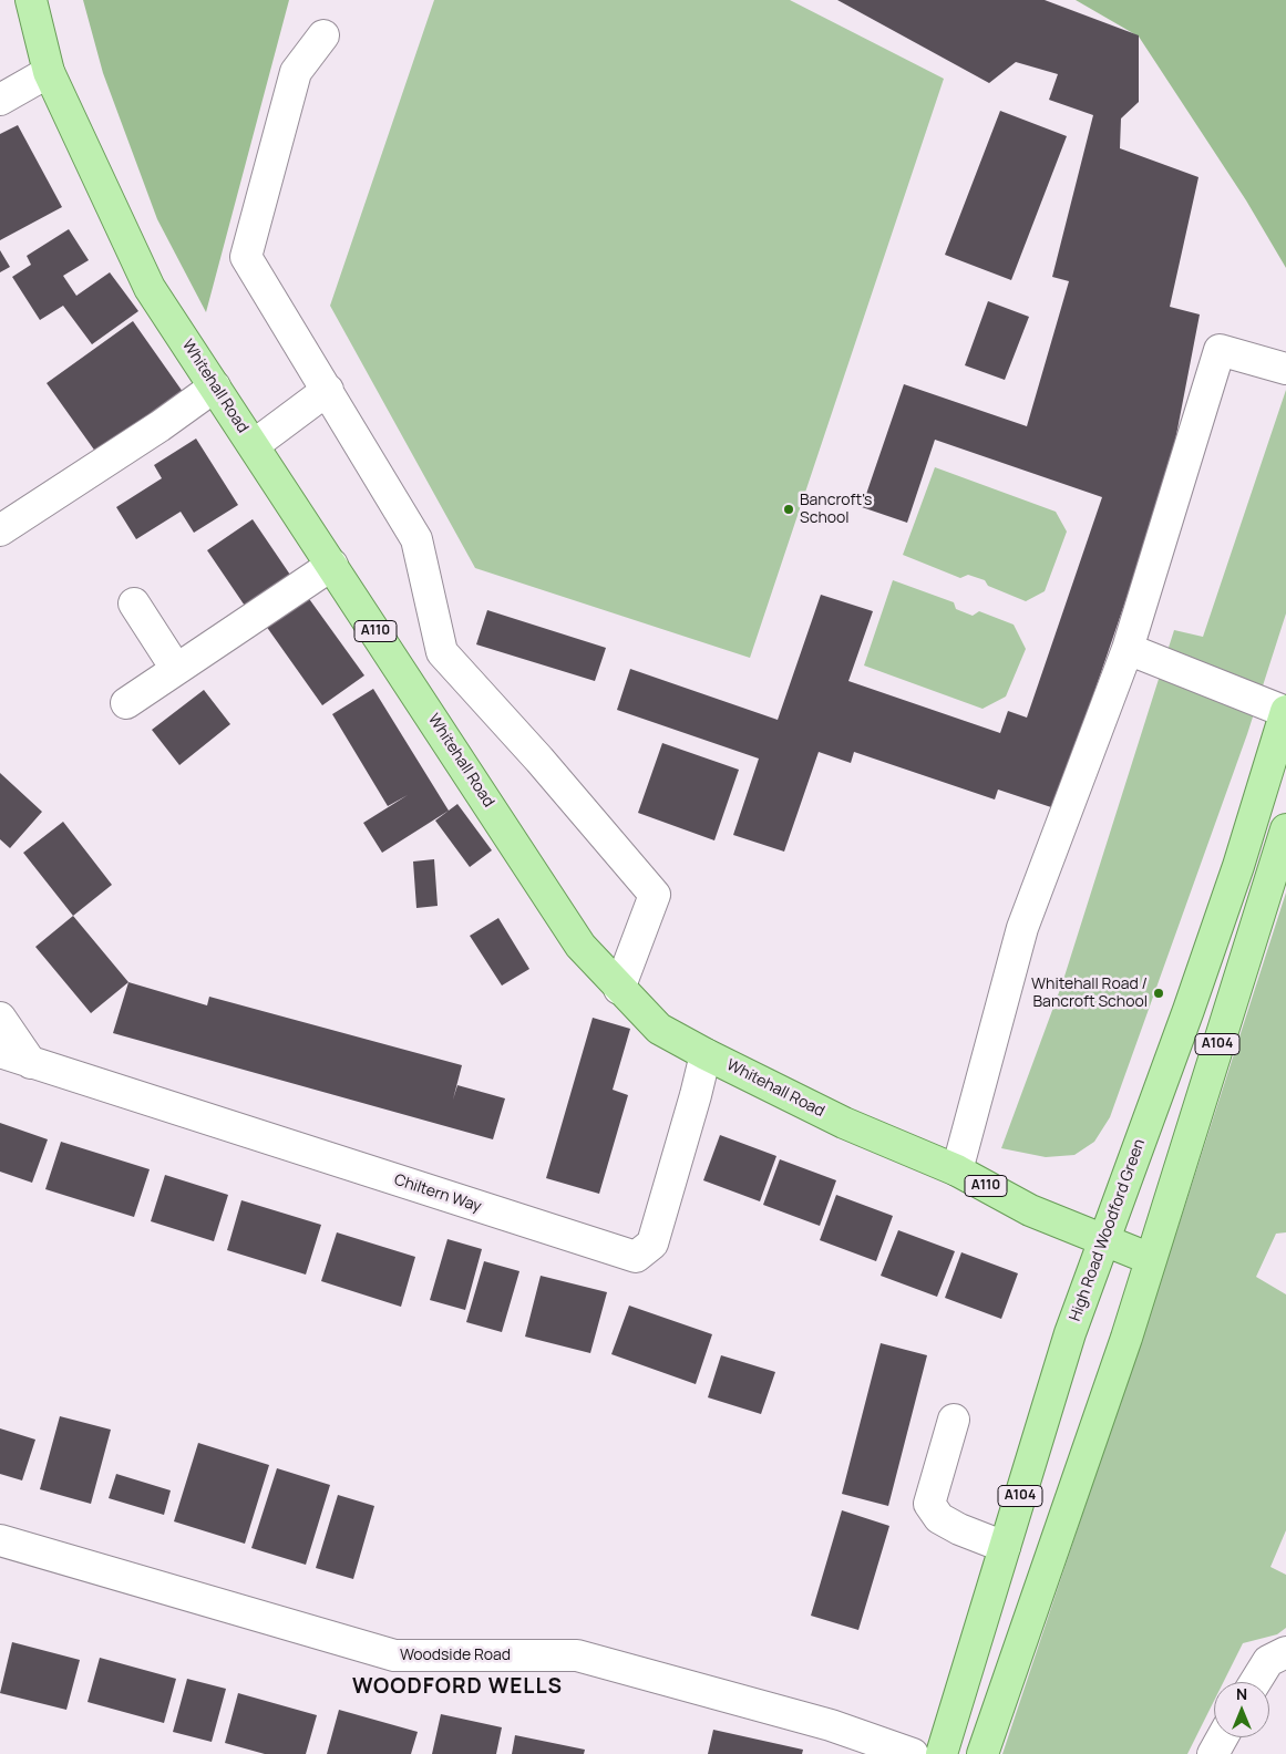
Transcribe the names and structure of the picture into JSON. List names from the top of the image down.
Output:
{
  "streets": {
    "main road": [
      "Whitehall Road",
      "A110",
      "A104",
      "High Road Woodford Green"
    ],
    "street": ["Chiltern Way", "Woodside Road"]
  },
  "crossings": [
    ["Whitehall Road", "A104"],
    ["Whitehall Road", "Chiltern Way"],
    ["Whitehall Road", "High Road Woodford Green"]
  ],
  "districts": ["WOODFORD WELLS"],
  "places": ["Bancroft's School", "Whitehall Road / Bancroft School"],
  "north": "top"
}
